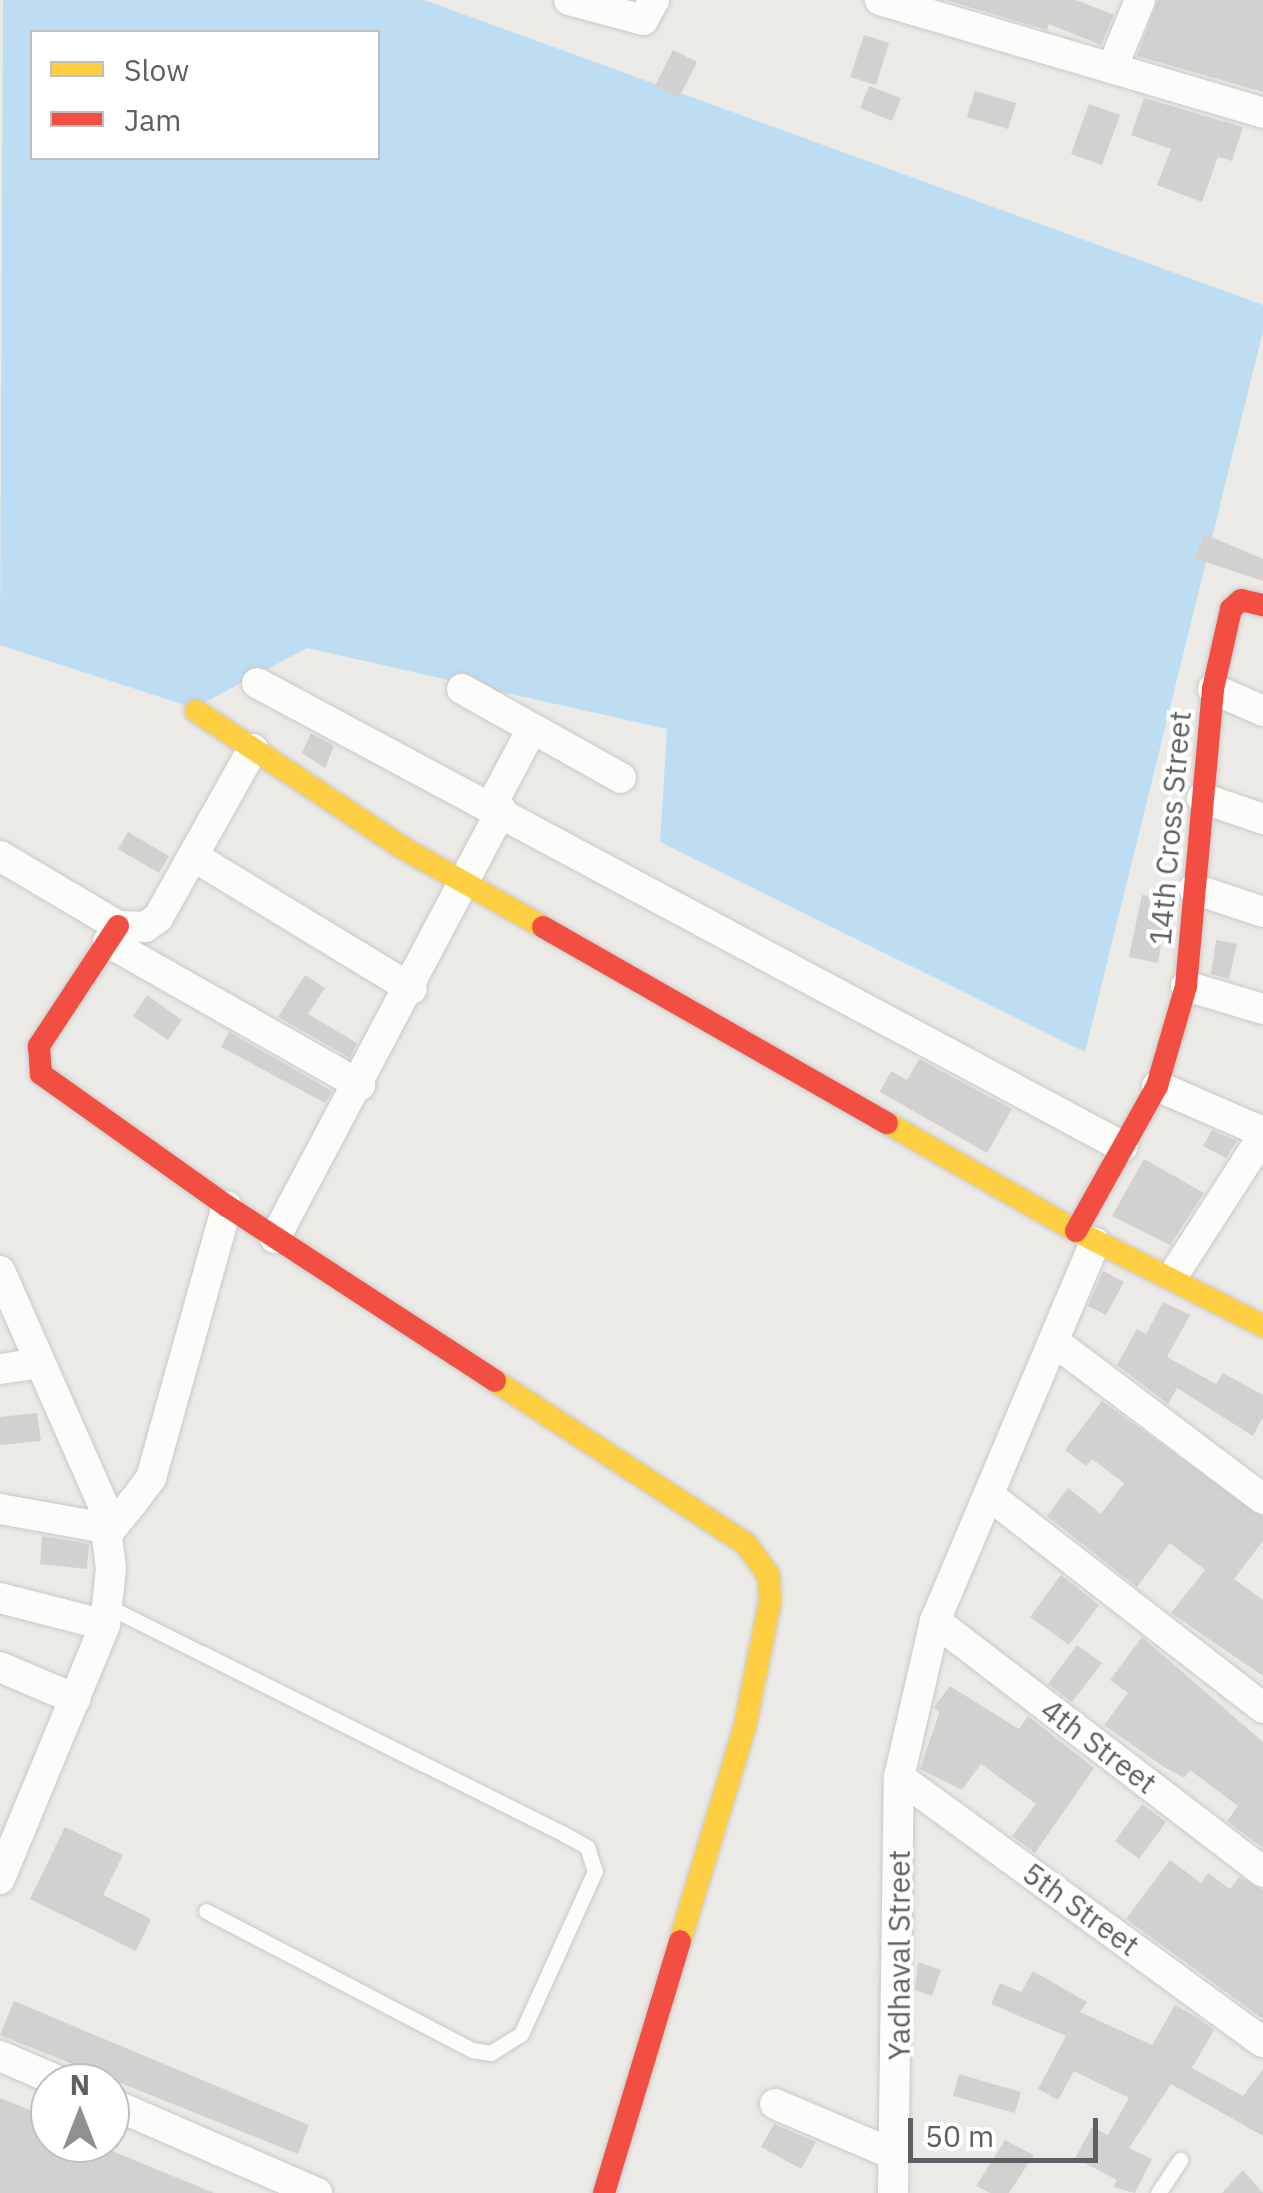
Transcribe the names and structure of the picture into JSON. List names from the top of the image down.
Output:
{
  "streets": {
    "street": [
      "14th Cross Street",
      "4th Street",
      "5th Street",
      "Yadhaval Street"
    ]
  },
  "crossings": [
    ["14th Cross Street", "Yadhaval Street"],
    ["4th Street", "Yadhaval Street"],
    ["5th Street", "Yadhaval Street"]
  ],
  "legend": ["Slow", "Jam"],
  "scale_bar": "50 m",
  "north": "top"
}
